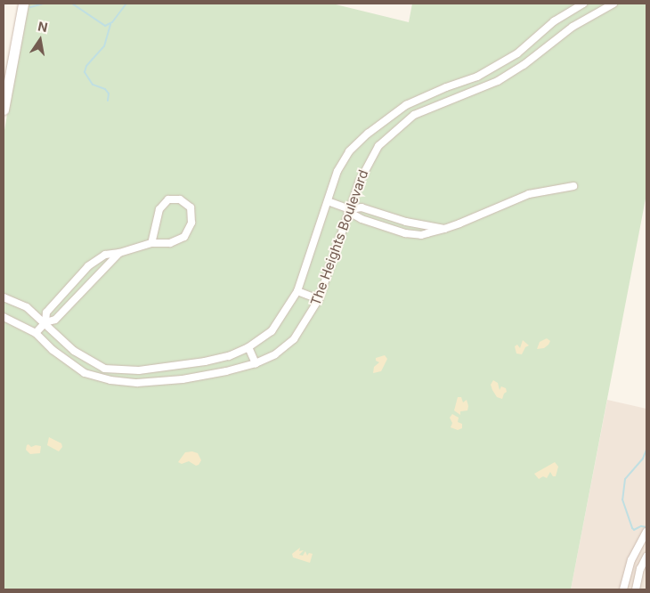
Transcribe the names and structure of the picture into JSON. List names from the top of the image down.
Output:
{
  "streets": {
    "street": ["The Heights Boulevard"]
  },
  "north": "top"
}
